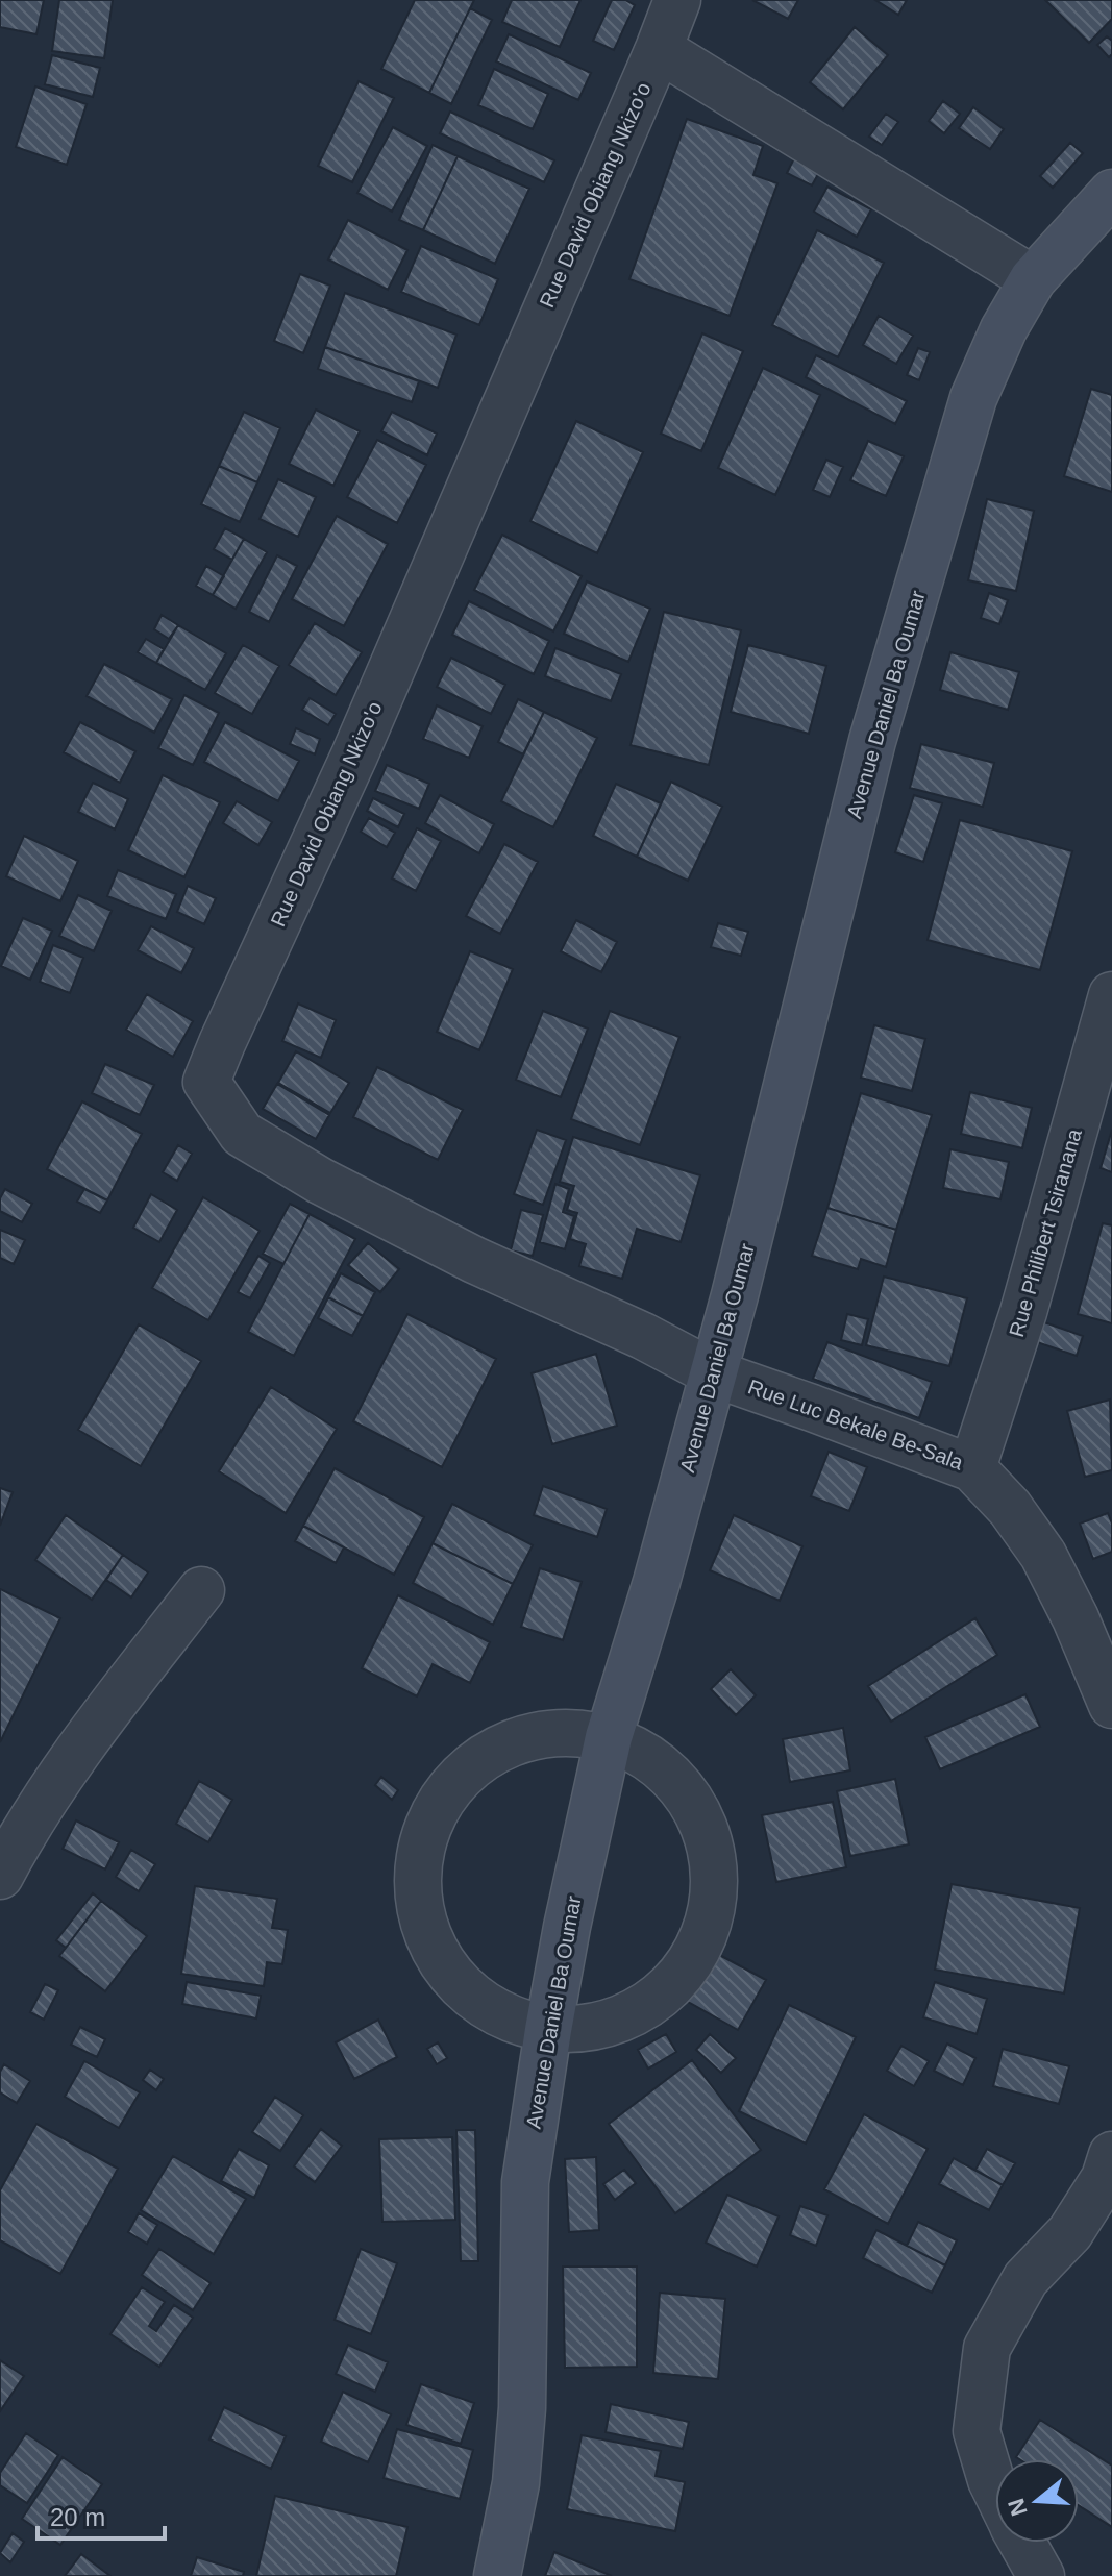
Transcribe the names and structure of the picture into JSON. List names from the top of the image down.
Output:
{
  "streets": {
    "main road": ["Avenue Daniel Ba Oumar"],
    "street": ["Rue David Obiang Nkizo'o", "Rue Philibert Tsiranana", "Rue Luc Bekale Be-Sala"]
  },
  "crossings": [
    ["Rue David Obiang Nkizo'o", "Avenue Daniel Ba Oumar"],
    ["Rue David Obiang Nkizo'o", "Rue Luc Bekale Be-Sala"],
    ["Avenue Daniel Ba Oumar", "Rue Luc Bekale Be-Sala"],
    ["Rue Philibert Tsiranana", "Rue Luc Bekale Be-Sala"]
  ],
  "scale_bar": "20 m",
  "north": "left"
}
